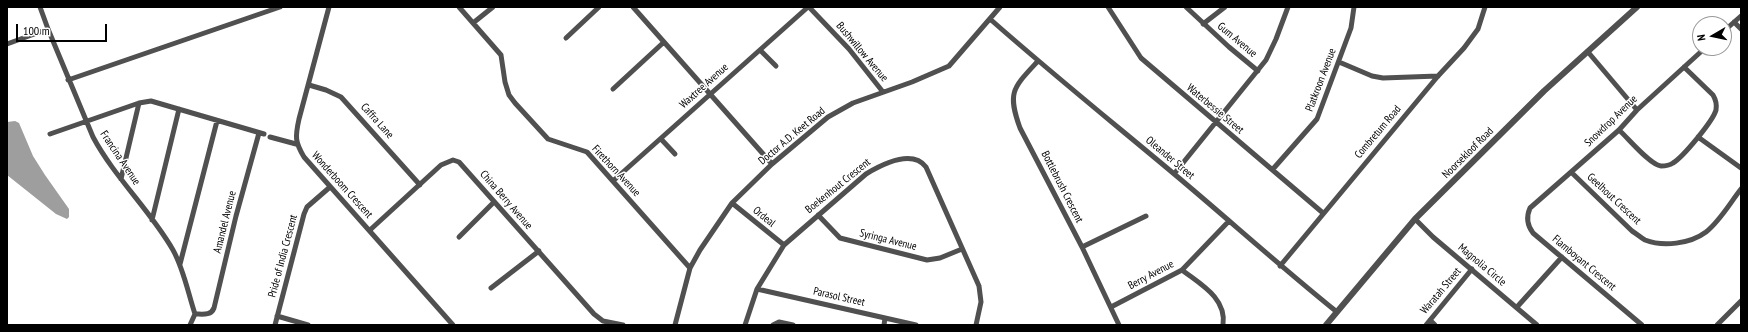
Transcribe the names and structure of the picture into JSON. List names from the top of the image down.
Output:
{
  "streets": {
    "street": [
      "Gum Avenue",
      "Bushwillow Avenue",
      "Platkroon Avenue",
      "Waxtree Avenue",
      "Waterbessie Street",
      "Caffra Lane",
      "Snowdrop Avenue",
      "Combretum Road",
      "Doctor A.D. Keet Road",
      "Noorsekloof Road",
      "Francina Avenue",
      "Oleander Street",
      "Firethorn Avenue",
      "Wonderboom Crescent",
      "Boekenhout Crescent",
      "Bottlebrush Crescent",
      "Geelhout Crescent",
      "China Berry Avenue",
      "Ordeal",
      "Amandel Avenue",
      "Syringa Avenue",
      "Pride of India Crescent",
      "Flamboyant Crescent",
      "Magnolia Circle",
      "Berry Avenue",
      "Waratah Street",
      "Parasol Street"
    ]
  },
  "crossings": [
    ["Bushwillow Avenue", "Waxtree Avenue"],
    ["Bushwillow Avenue", "Doctor A.D. Keet Road"],
    ["Platkroon Avenue", "Waterbessie Street"],
    ["Waxtree Avenue", "Firethorn Avenue"],
    ["Waterbessie Street", "Combretum Road"],
    ["Caffra Lane", "China Berry Avenue"],
    ["Snowdrop Avenue", "Geelhout Crescent"],
    ["Snowdrop Avenue", "Flamboyant Crescent"],
    ["Combretum Road", "Oleander Street"],
    ["Doctor A.D. Keet Road", "Oleander Street"],
    ["Doctor A.D. Keet Road", "Firethorn Avenue"],
    ["Doctor A.D. Keet Road", "Ordeal"],
    ["Noorsekloof Road", "Oleander Street"],
    ["Noorsekloof Road", "Magnolia Circle"],
    ["Francina Avenue", "Amandel Avenue"],
    ["Oleander Street", "Bottlebrush Crescent"],
    ["Oleander Street", "Berry Avenue"],
    ["Wonderboom Crescent", "China Berry Avenue"],
    ["Wonderboom Crescent", "Pride of India Crescent"],
    ["Boekenhout Crescent", "Ordeal"],
    ["Boekenhout Crescent", "Syringa Avenue"],
    ["Boekenhout Crescent", "Parasol Street"],
    ["Bottlebrush Crescent", "Berry Avenue"],
    ["Magnolia Circle", "Waratah Street"]
  ],
  "scale_bar": "100 m",
  "north": "left"
}
